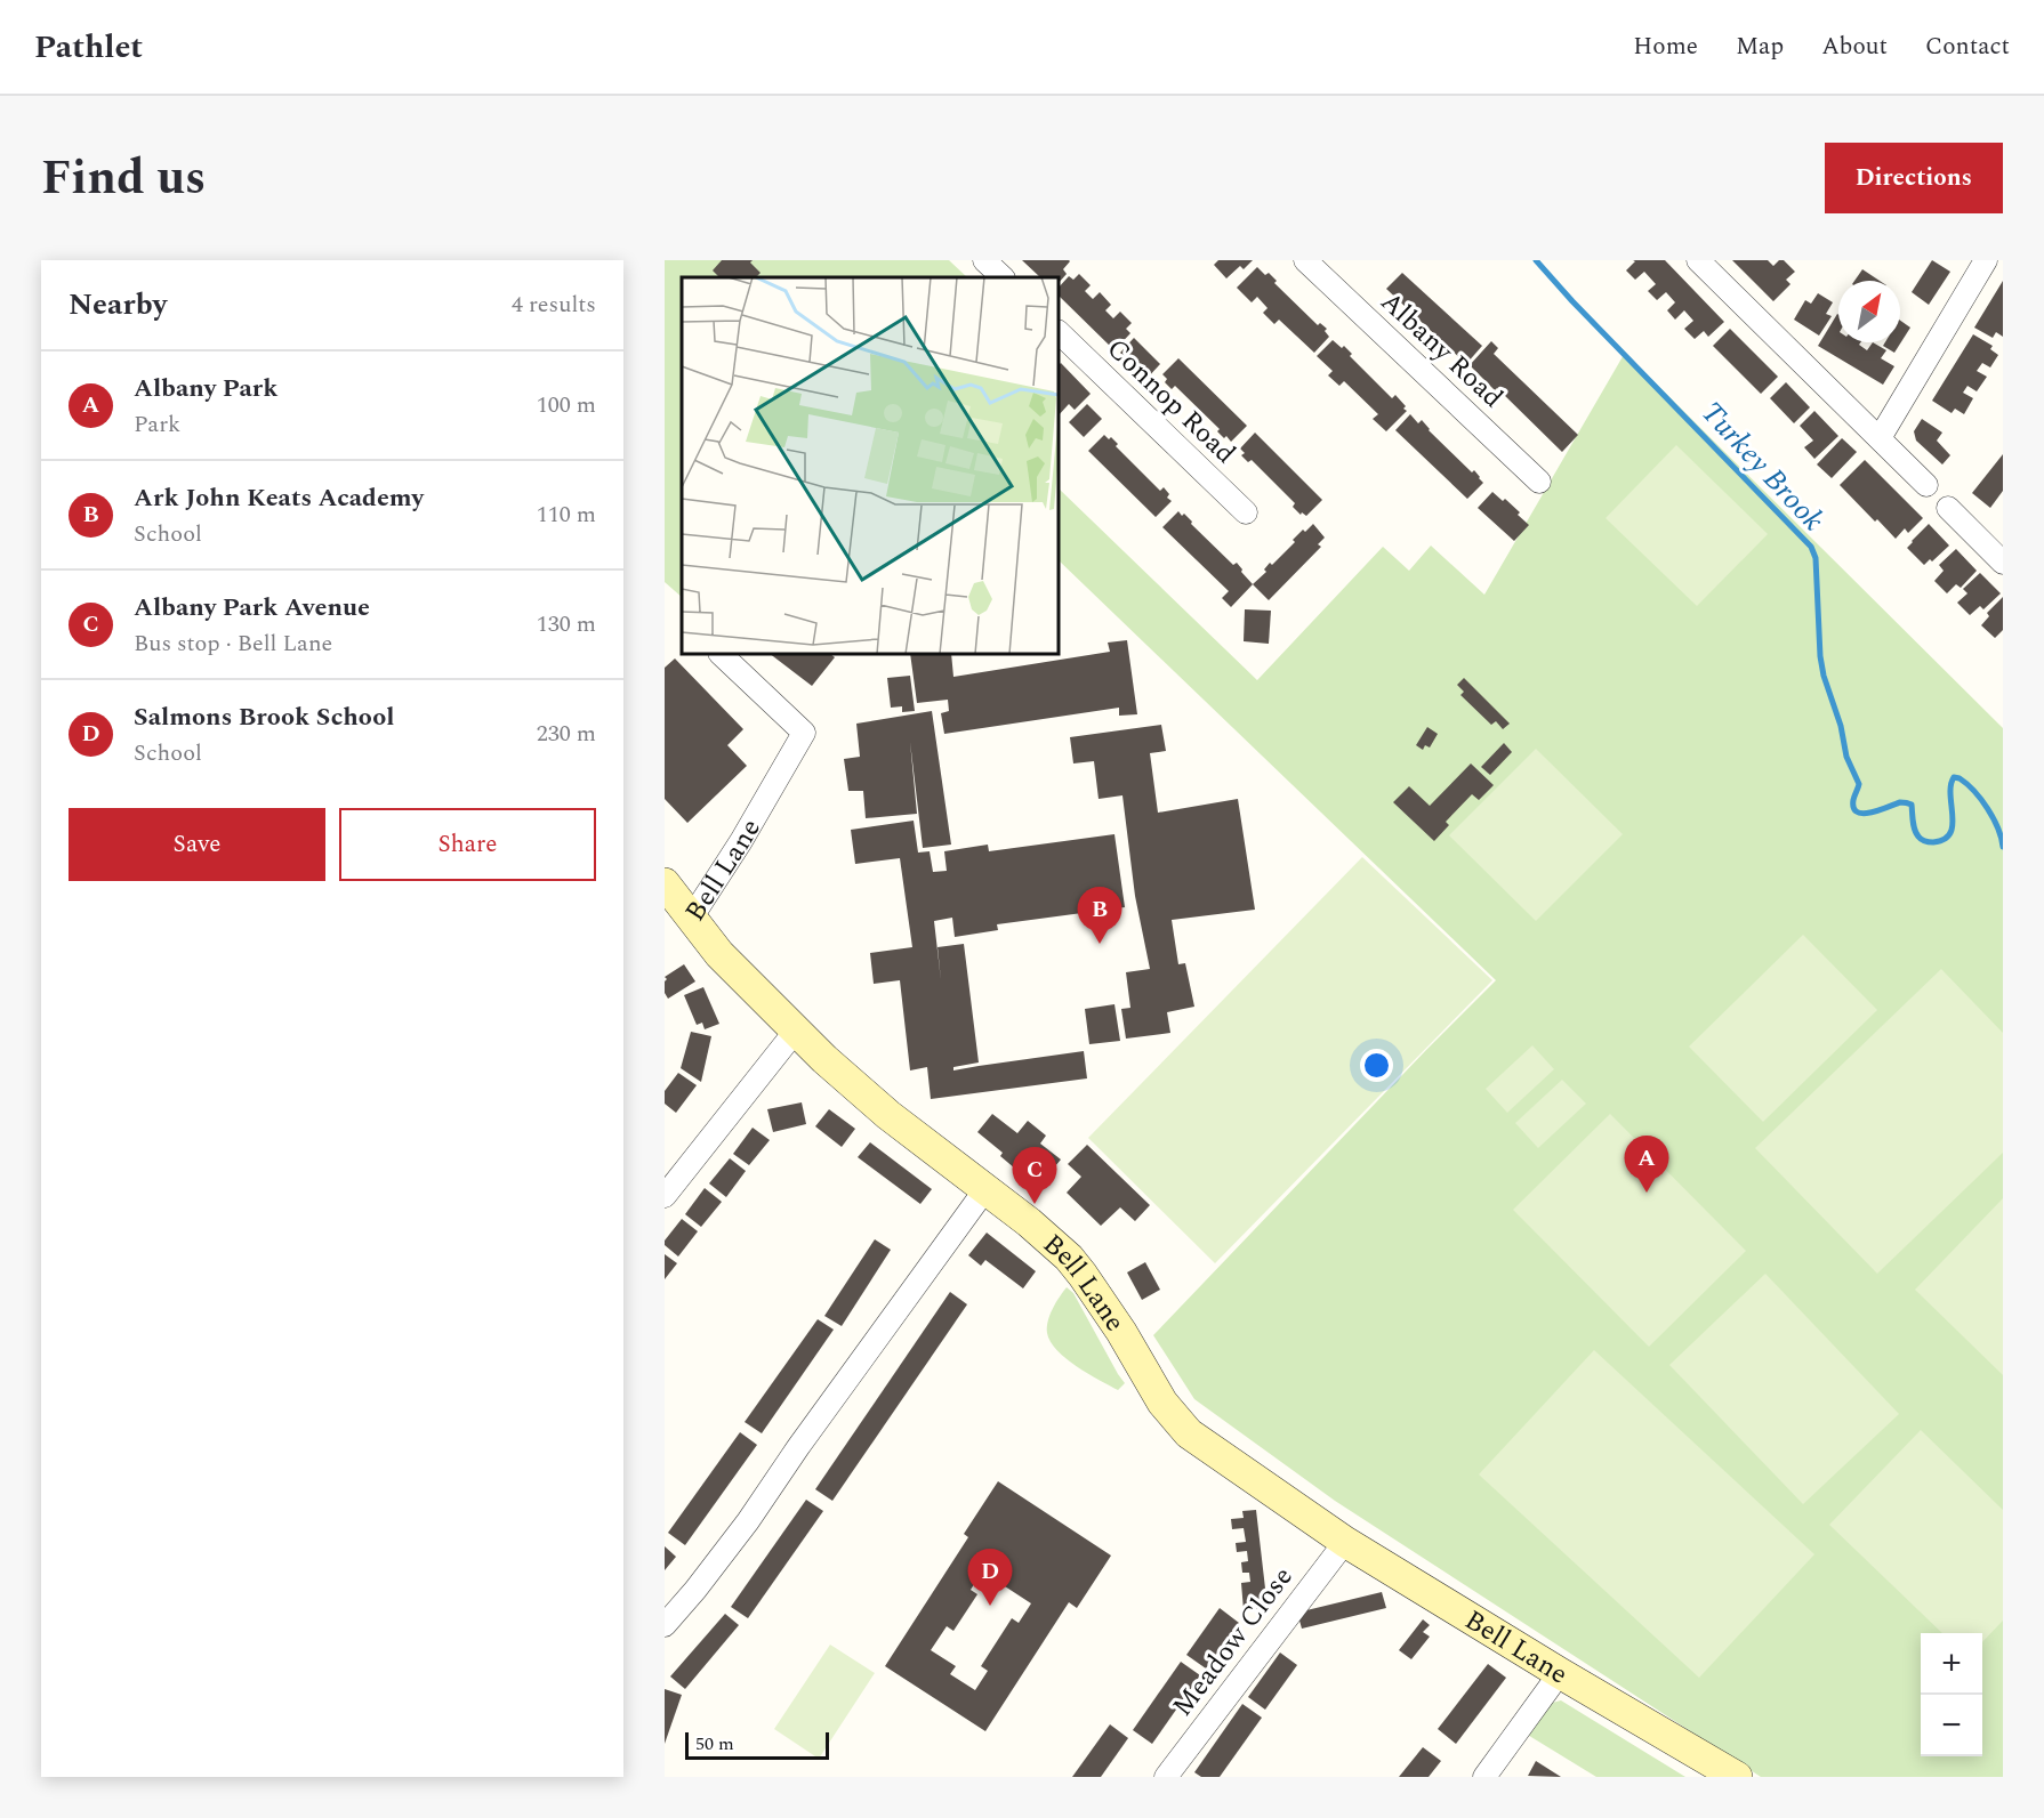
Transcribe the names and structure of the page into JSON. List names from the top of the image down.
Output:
{
  "streets": {
    "street": [
      "Albany Road",
      "Connop Road",
      "Bell Lane",
      "Meadow Close"
    ]
  },
  "crossings": [
    ["Bell Lane", "Meadow Close"]
  ],
  "water": ["Turkey Brook"],
  "scale_bar": "50 m",
  "north": "top right",
  "page": {
    "header": "Pathlet",
    "nav": [
      "Home",
      "Map",
      "About",
      "Contact"
    ],
    "title": "Find us",
    "buttons": [
      "Directions",
      ["Save", "Share"]
    ],
    "heading": ["Nearby", "4 results"],
    "list": [
      {
        "mark": "A",
        "name": "Albany Park",
        "note": "Park",
        "value": "100 m"
      },
      {
        "mark": "B",
        "name": "Ark John Keats Academy",
        "note": "School",
        "value": "110 m"
      },
      {
        "mark": "C",
        "name": "Albany Park Avenue",
        "note": "Bus stop · Bell Lane",
        "value": "130 m"
      },
      {
        "mark": "D",
        "name": "Salmons Brook School",
        "note": "School",
        "value": "230 m"
      }
    ],
    "pins": [
      "B",
      "A",
      "C",
      "D"
    ],
    "map_buttons": ["+", "−"],
    "scale": "50 m"
  }
}
